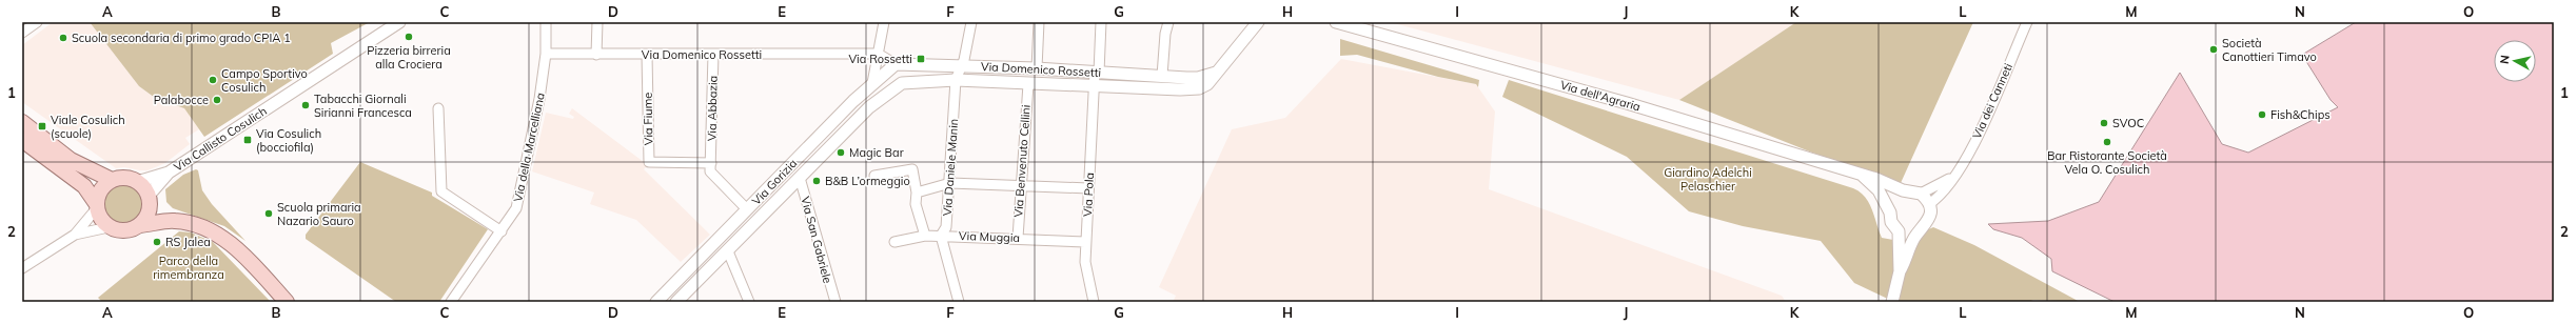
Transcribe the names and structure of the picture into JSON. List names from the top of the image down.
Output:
{
  "streets": {
    "main road": ["Via Callisto Cosulich"],
    "street": [
      "Via Domenico Rossetti",
      "Via dell'Agraria",
      "Via dei Canneti",
      "Via Abbazia",
      "Via Fiume",
      "Via della Marcelliana",
      "Via Benvenuto Cellini",
      "Via Daniele Manin",
      "Via Gorizia",
      "Via Pola",
      "Via Muggia",
      "Via San Gabriele"
    ]
  },
  "crossings": [
    ["Via Domenico Rossetti", "Via Abbazia"],
    ["Via Domenico Rossetti", "Via Fiume"],
    ["Via Domenico Rossetti", "Via della Marcelliana"],
    ["Via Domenico Rossetti", "Via Benvenuto Cellini"],
    ["Via Domenico Rossetti", "Via Daniele Manin"],
    ["Via Domenico Rossetti", "Via Gorizia"],
    ["Via Domenico Rossetti", "Via Pola"],
    ["Via dell'Agraria", "Via dei Canneti"],
    ["Via Abbazia", "Via Fiume"],
    ["Via Benvenuto Cellini", "Via Muggia"],
    ["Via Daniele Manin", "Via Muggia"],
    ["Via Gorizia", "Via San Gabriele"],
    ["Via Pola", "Via Muggia"]
  ],
  "parks": ["Giardino Adelchi Pelaschier", "Parco della rimembranza"],
  "places": {
    "other": [
      "Pizzeria birreria alla Crociera",
      "Scuola secondaria di primo grado CPIA 1",
      "Società Canottieri Timavo",
      "Campo Sportivo Cosulich",
      "Palabocce",
      "Tabacchi Giornali Sirianni Francesca",
      "Fish&Chips",
      "SVOC",
      "Bar Ristorante Società Vela O. Cosulich",
      "Magic Bar",
      "B&B L’ormeggio",
      "Scuola primaria Nazario Sauro",
      "RS Jalea"
    ],
    "transit": ["Via Rossetti", "Viale Cosulich (scuole)", "Via Cosulich (bocciofila)"]
  },
  "north": "left",
  "grid": {
    "columns": [
      "A",
      "B",
      "C",
      "D",
      "E",
      "F",
      "G",
      "H",
      "I",
      "J",
      "K",
      "L",
      "M",
      "N",
      "O"
    ],
    "rows": ["1", "2"]
  }
}
